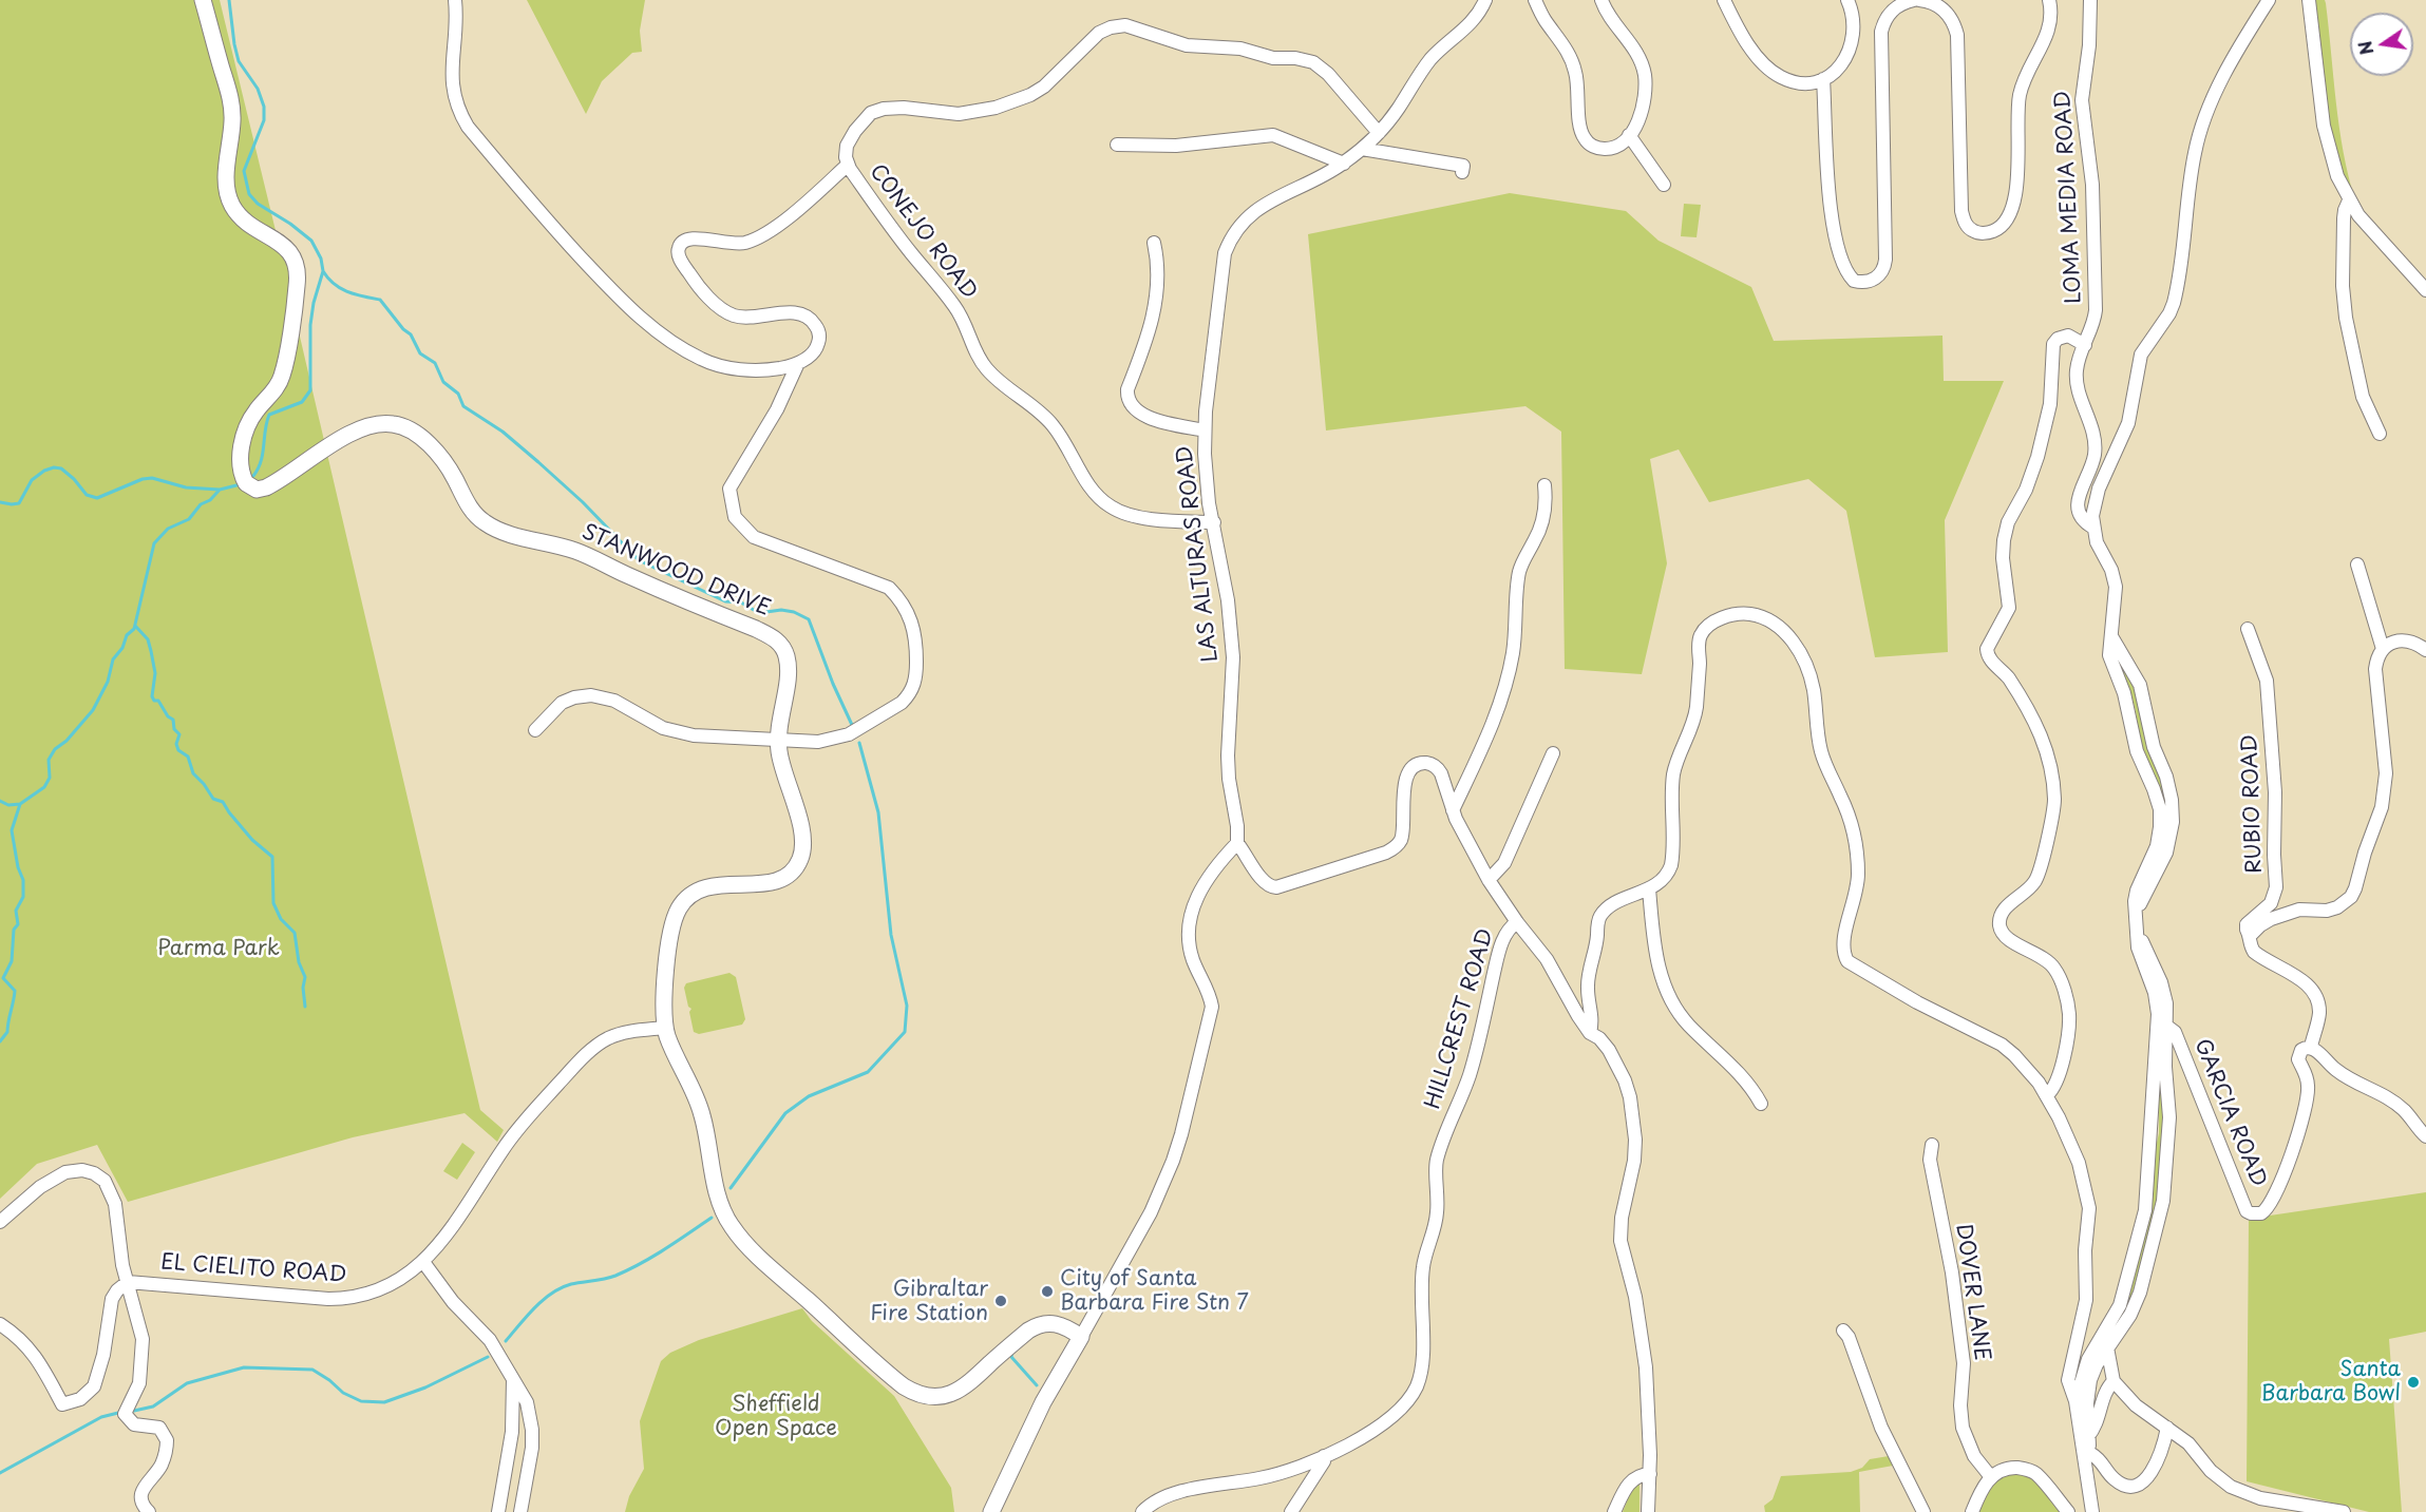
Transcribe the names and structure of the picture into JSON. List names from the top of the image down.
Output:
{
  "streets": {
    "main road": ["STANWOOD DRIVE"],
    "street": [
      "LOMA MEDIA ROAD",
      "CONEJO ROAD",
      "LAS ALTURAS ROAD",
      "RUBIO ROAD",
      "HILLCREST ROAD",
      "GARCIA ROAD",
      "EL CIELITO ROAD",
      "DOVER LANE"
    ]
  },
  "crossings": [
    ["CONEJO ROAD", "LAS ALTURAS ROAD"],
    ["STANWOOD DRIVE", "EL CIELITO ROAD"]
  ],
  "parks": ["Parma Park", "Sheffield Open Space"],
  "places": ["City of Santa Barbara Fire Stn 7", "Gibraltar Fire Station", "Santa Barbara Bowl"],
  "north": "left"
}
